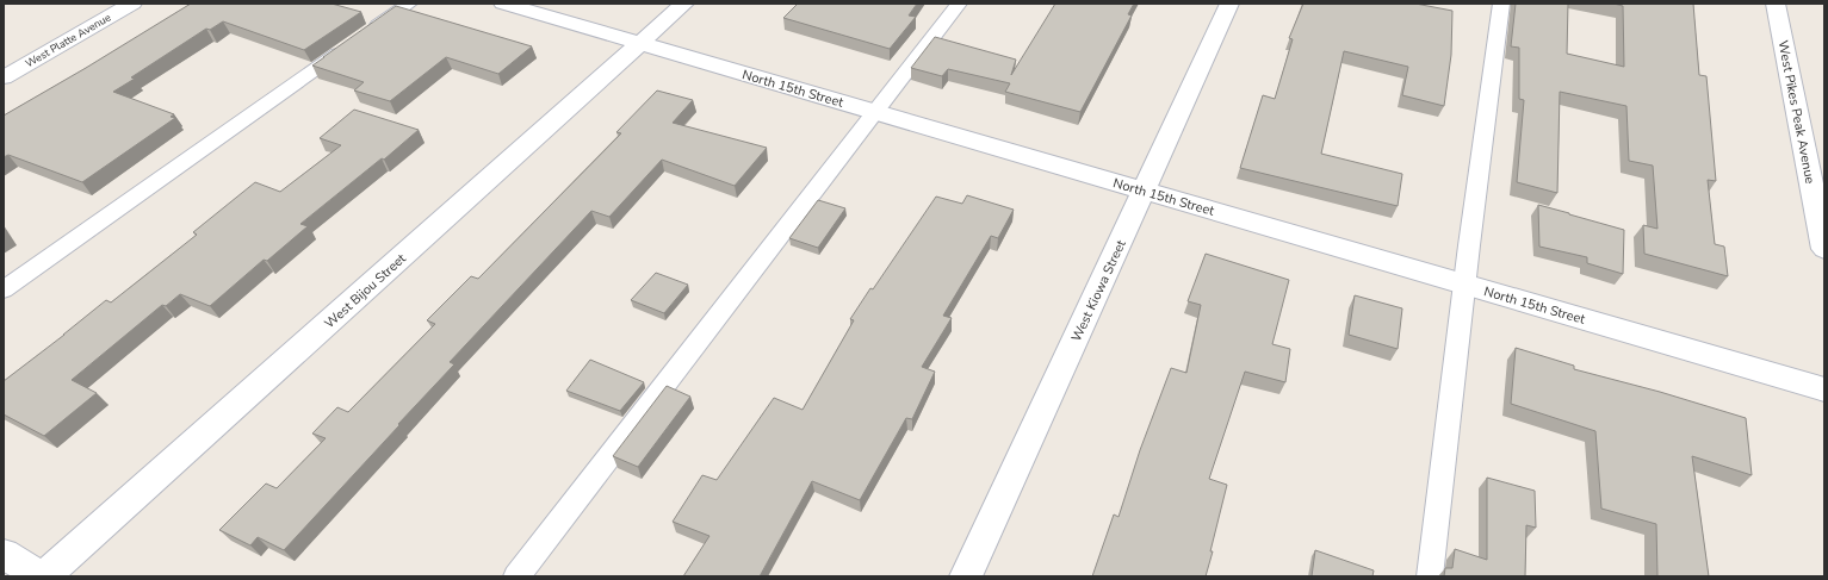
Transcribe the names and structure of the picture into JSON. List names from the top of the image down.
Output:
{
  "streets": {
    "street": [
      "West Platte Avenue",
      "North 15th Street",
      "West Pikes Peak Avenue",
      "West Bijou Street",
      "West Kiowa Street"
    ]
  },
  "crossings": [
    ["North 15th Street", "West Bijou Street"],
    ["North 15th Street", "West Kiowa Street"]
  ]
}
